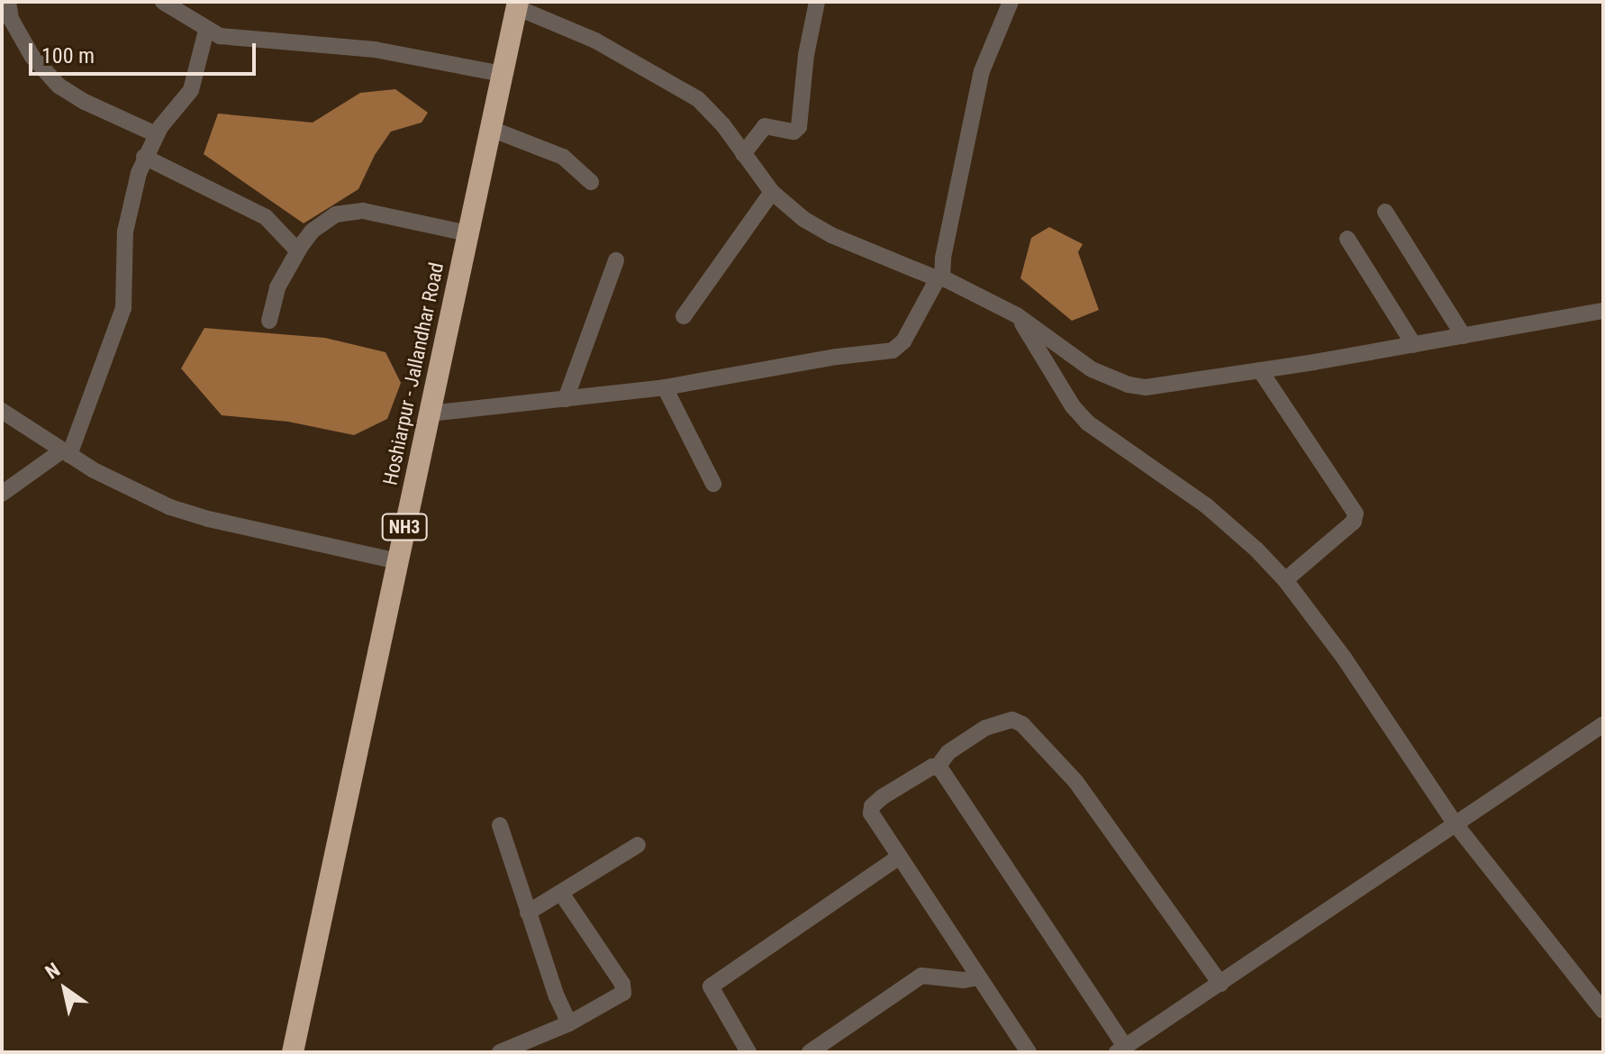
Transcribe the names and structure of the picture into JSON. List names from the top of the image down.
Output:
{
  "streets": {
    "highway": ["Hoshiarpur - Jallandhar Road", "NH3"]
  },
  "scale_bar": "100 m",
  "north": "top left"
}
